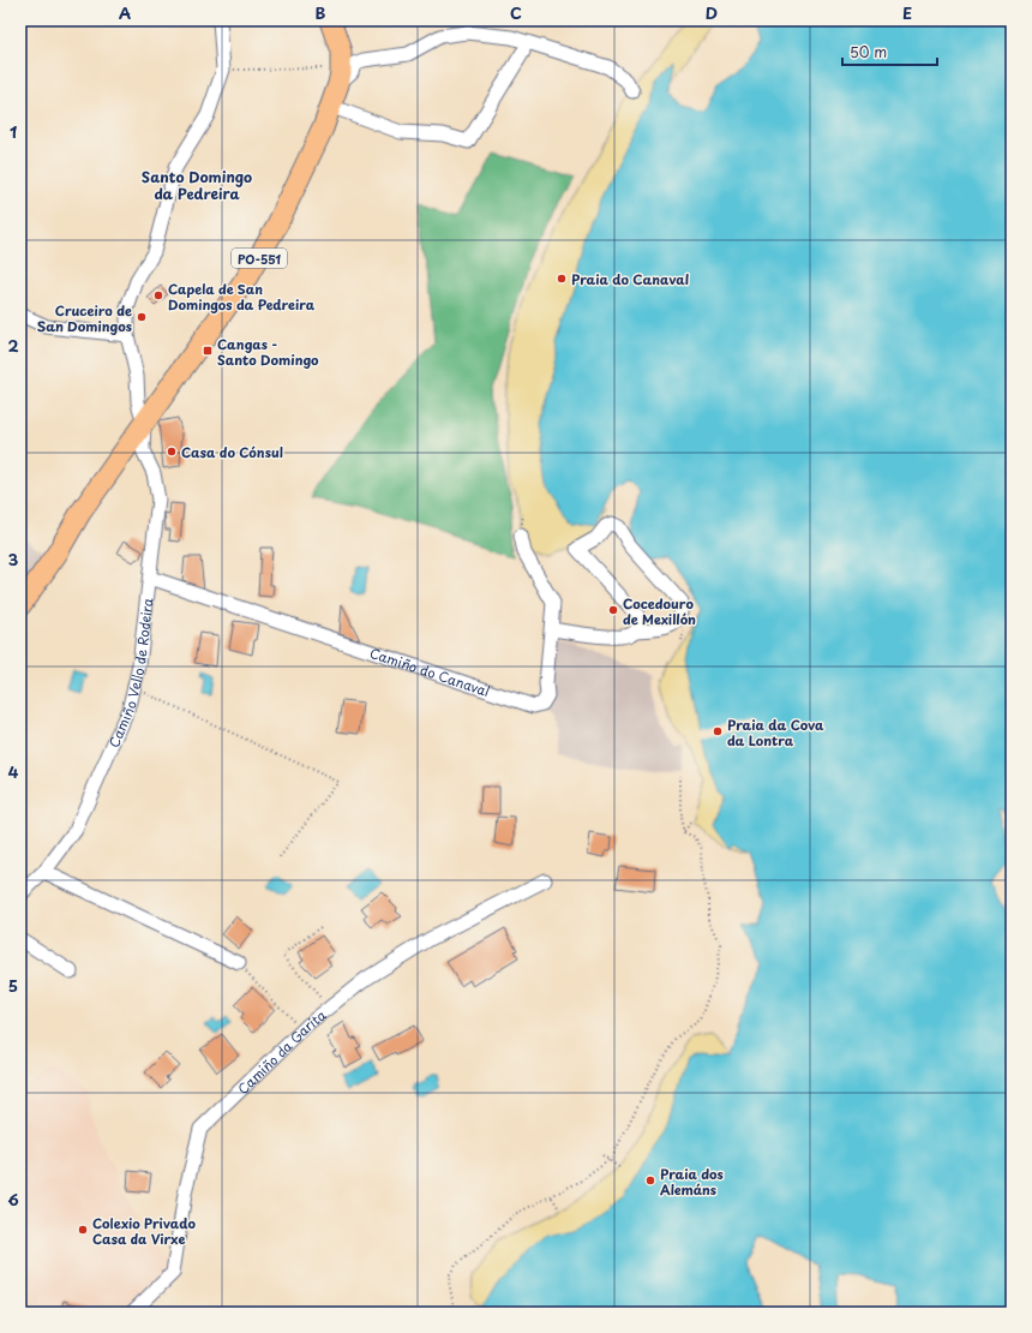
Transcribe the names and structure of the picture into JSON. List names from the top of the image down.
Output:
{
  "streets": {
    "main road": ["PO-551"],
    "street": ["Camiño Vello de Rodeira", "Camiño do Canaval", "Camiño da Garita"]
  },
  "crossings": [
    ["PO-551", "Camiño Vello de Rodeira"],
    ["Camiño Vello de Rodeira", "Camiño do Canaval"]
  ],
  "districts": ["Santo Domingo da Pedreira"],
  "places": {
    "other": [
      "Praia do Canaval",
      "Capela de San Domingos da Pedreira",
      "Cruceiro de San Domingos",
      "Casa do Cónsul",
      "Cocedouro de Mexillón",
      "Praia da Cova da Lontra",
      "Praia dos Alemáns",
      "Colexio Privado Casa da Virxe"
    ],
    "transit": ["Cangas - Santo Domingo"]
  },
  "scale_bar": "50 m",
  "grid": {
    "columns": [
      "A",
      "B",
      "C",
      "D",
      "E"
    ],
    "rows": [
      "1",
      "2",
      "3",
      "4",
      "5",
      "6"
    ]
  }
}
